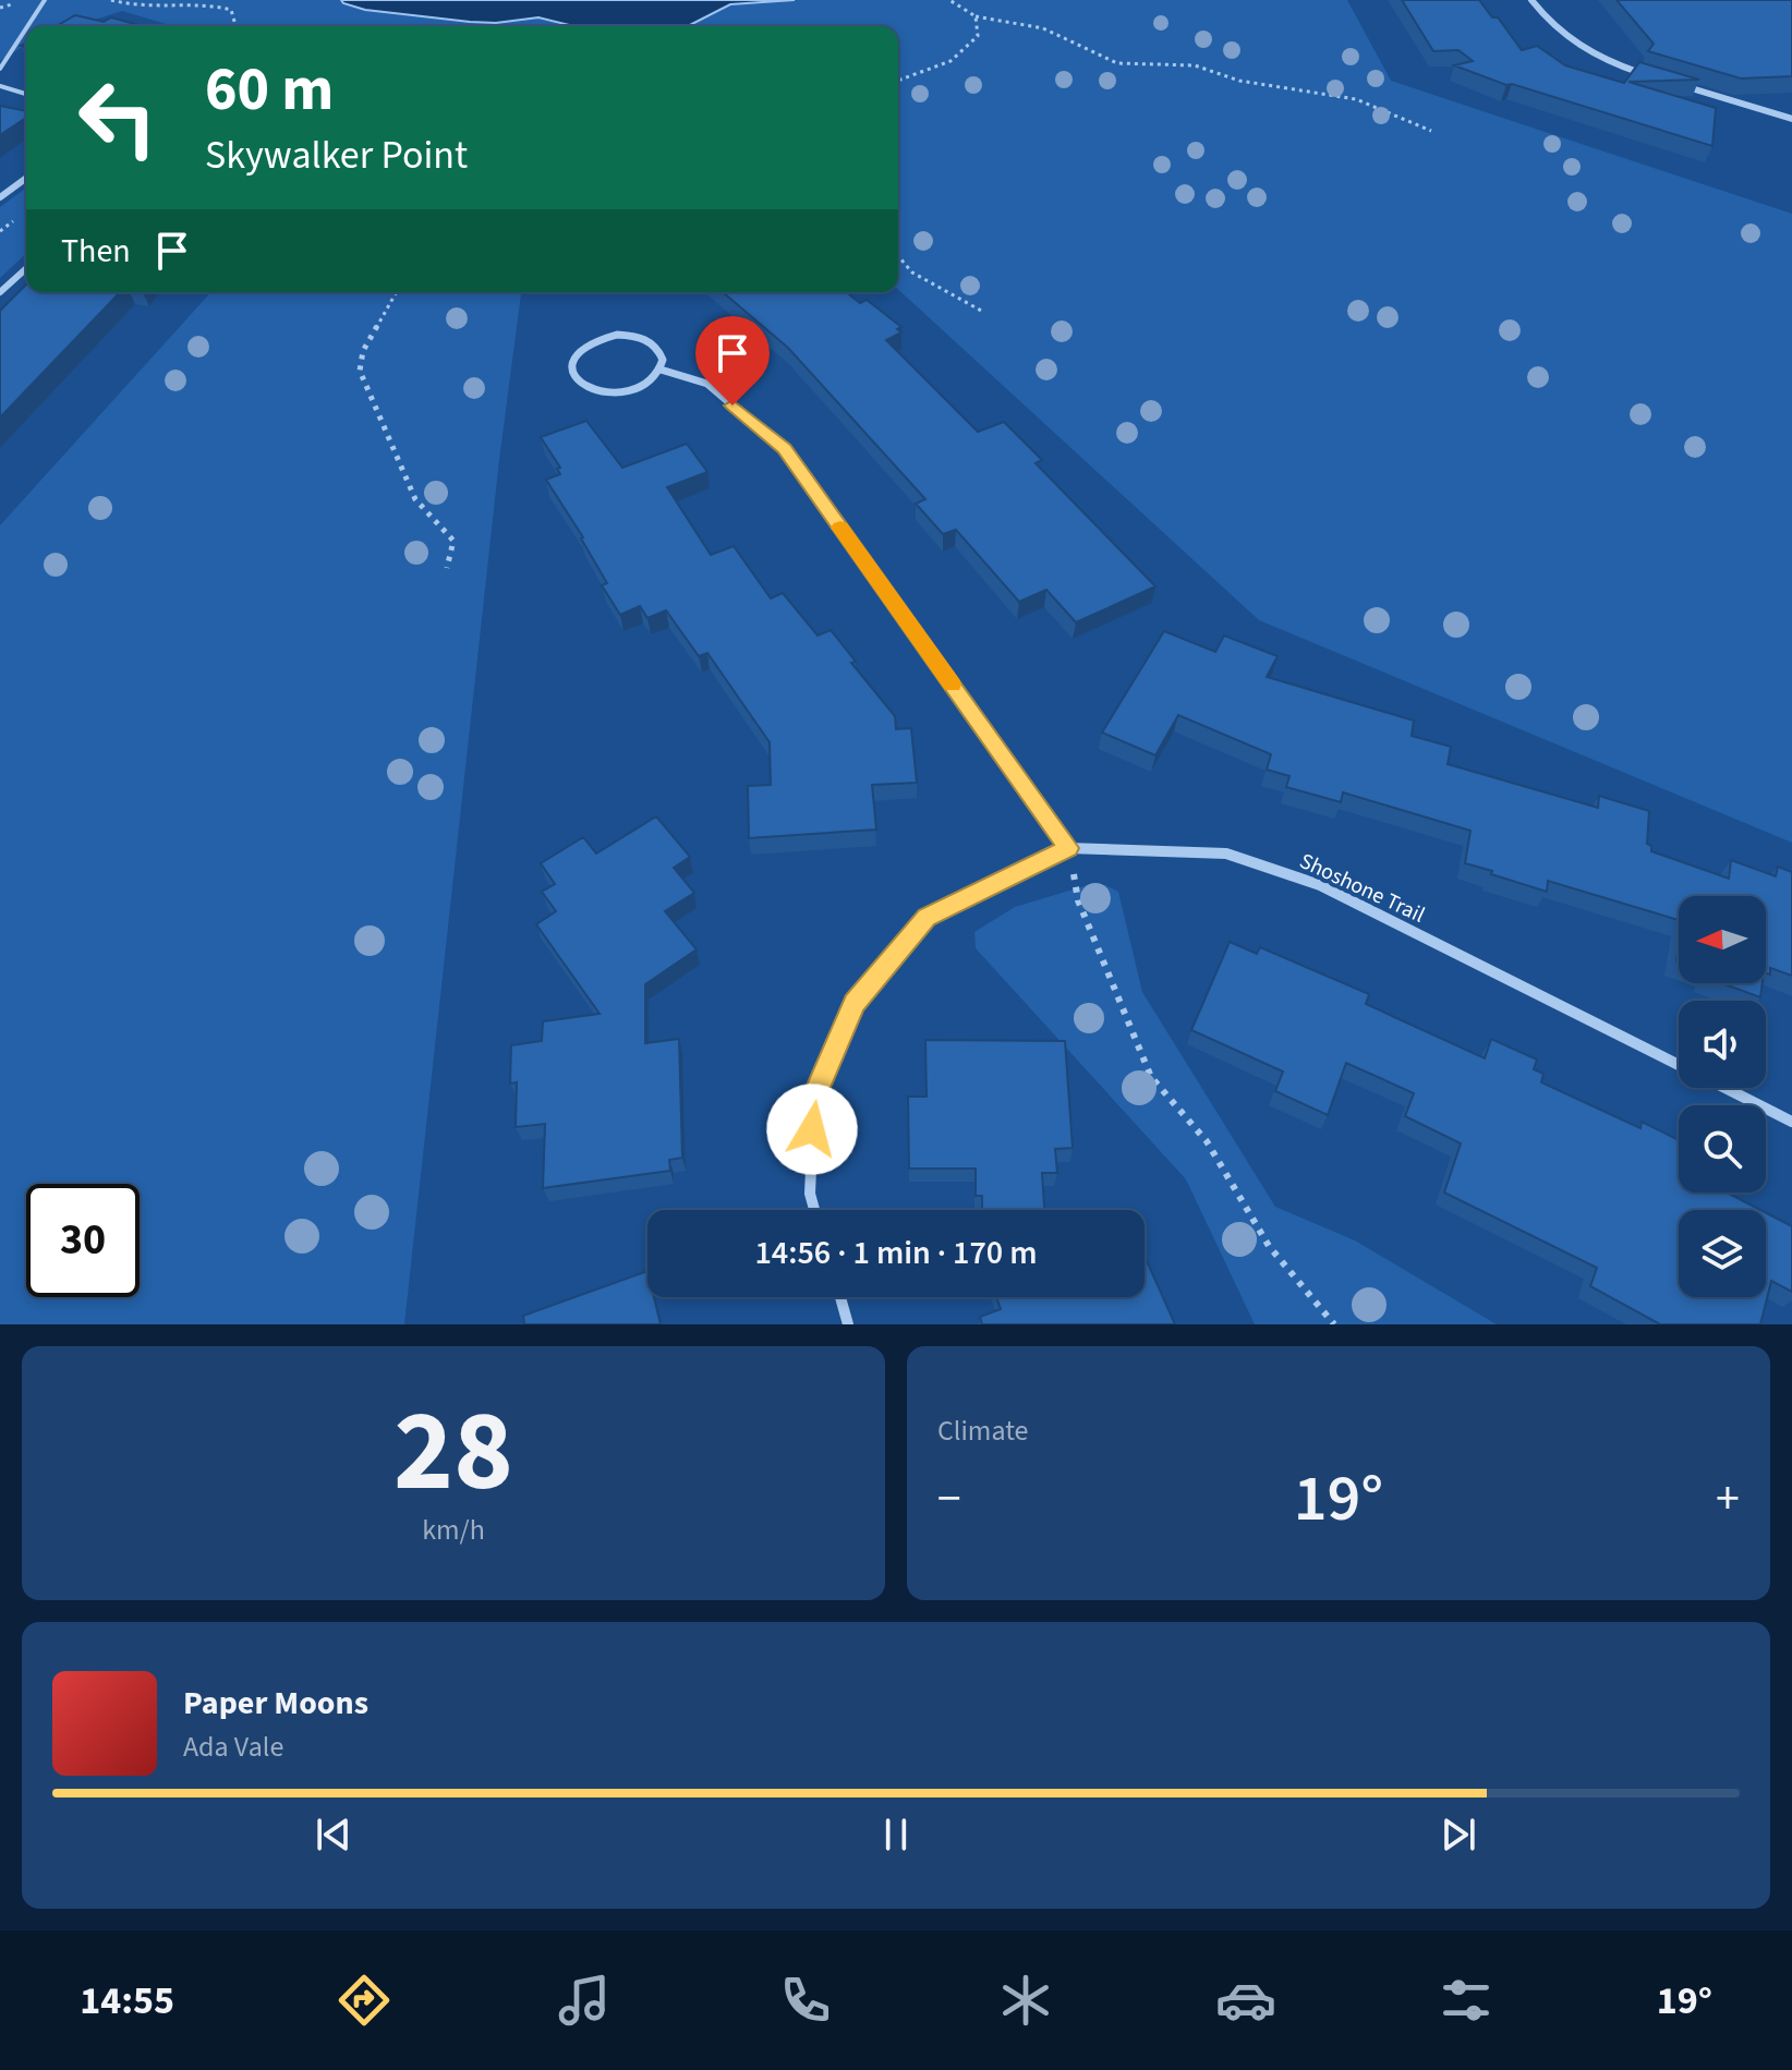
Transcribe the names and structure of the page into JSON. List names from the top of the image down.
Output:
{
  "streets": {
    "street": ["Shoshone Trail"]
  },
  "north": "left",
  "page": {
    "turn": ["60 m", "Skywalker Point"],
    "then": "Then",
    "limit": "30",
    "trip": "14:56 · 1 min · 170 m",
    "tile": [
      ["28", "km/h"],
      "Climate"
    ],
    "heat": ["−", "19°", "+"],
    "song": ["Paper Moons", "Ada Vale"],
    "tabs": ["14:55", "19°"]
  }
}
